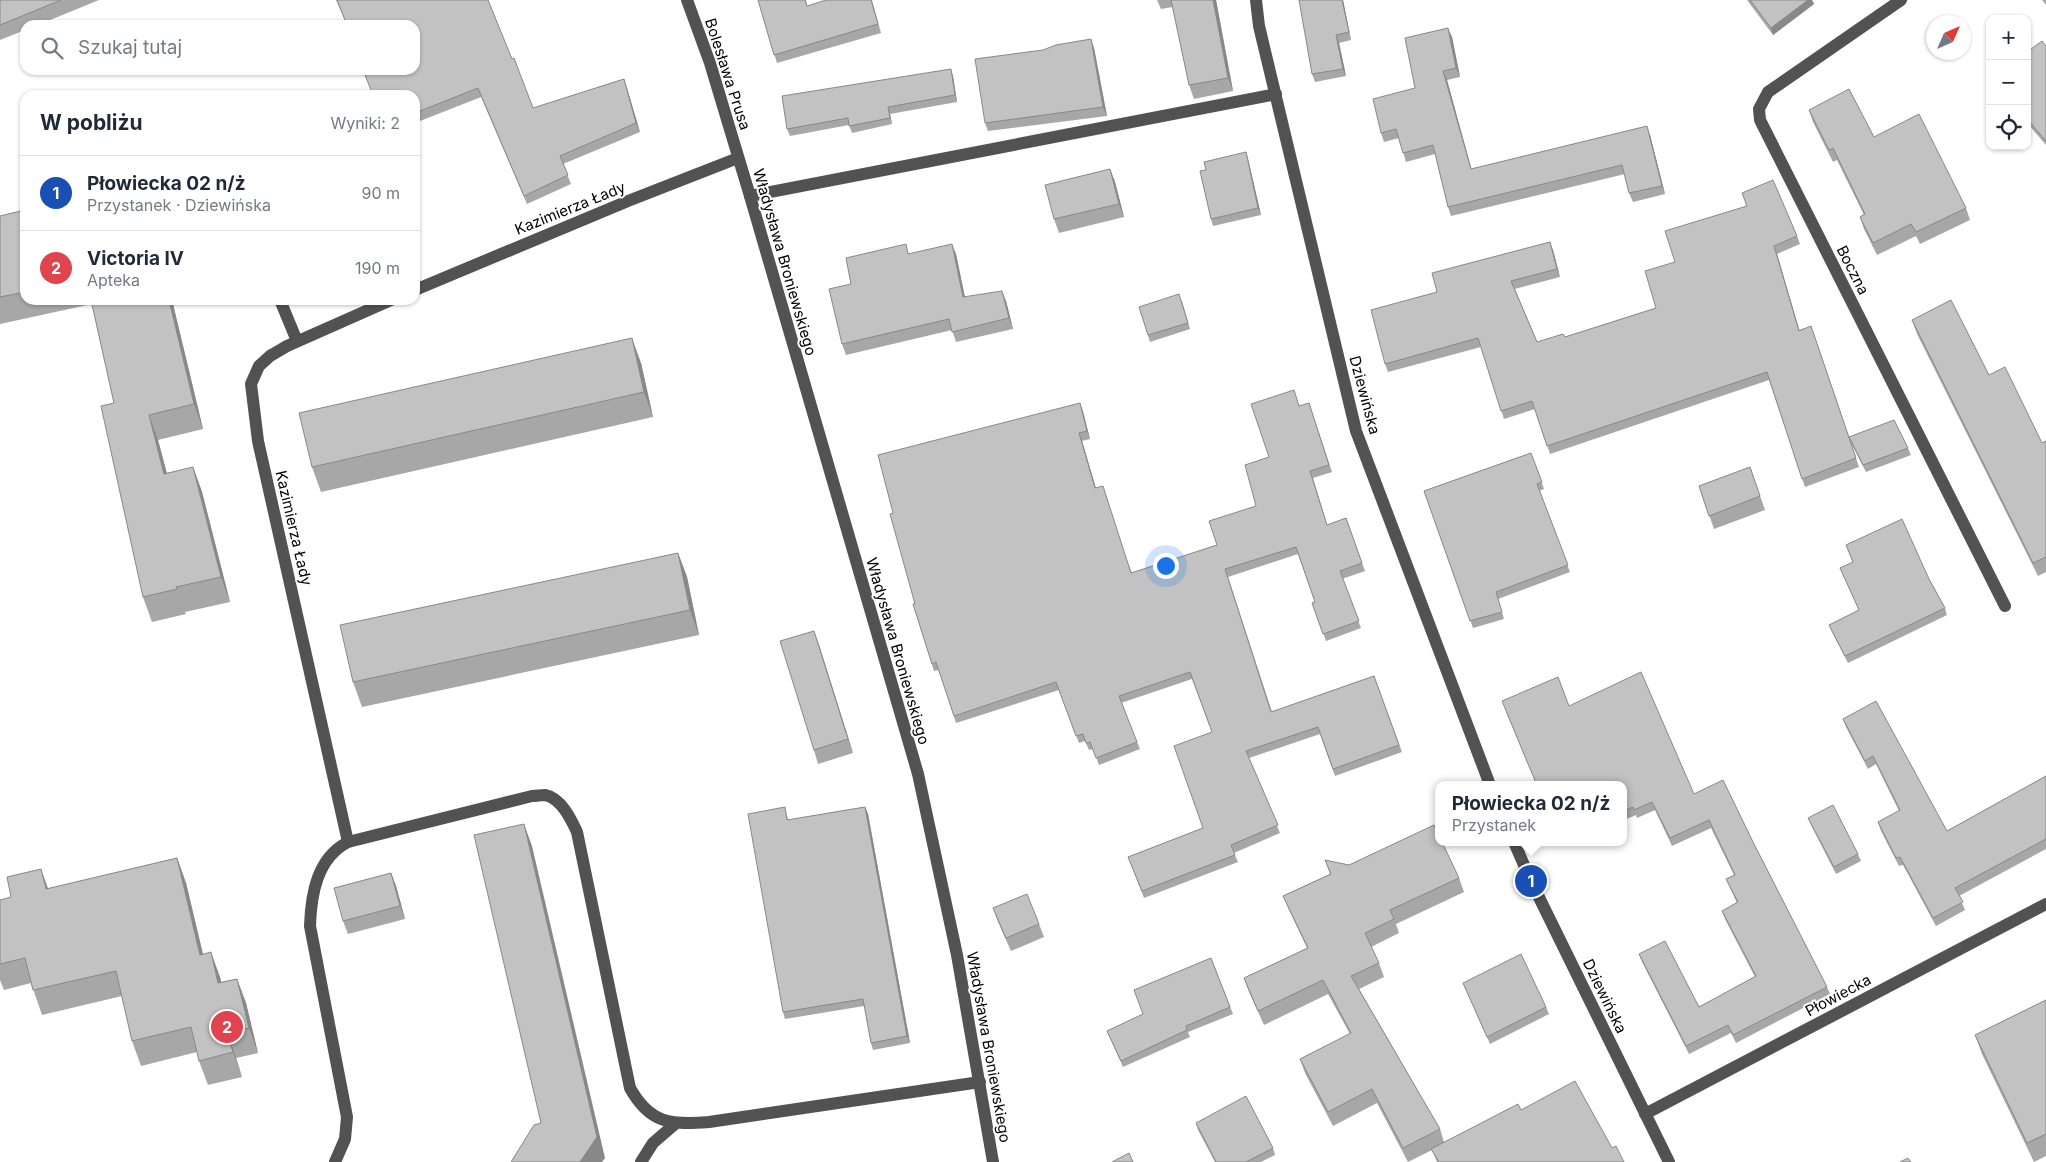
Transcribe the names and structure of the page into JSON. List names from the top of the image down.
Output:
{
  "streets": {
    "street": [
      "Bolesława Prusa",
      "Kazimierza Łady",
      "Władysława Broniewskiego",
      "Boczna",
      "Dziewińska",
      "Płowiecka"
    ]
  },
  "crossings": [
    ["Bolesława Prusa", "Kazimierza Łady"],
    ["Bolesława Prusa", "Władysława Broniewskiego"],
    ["Kazimierza Łady", "Władysława Broniewskiego"],
    ["Dziewińska", "Płowiecka"]
  ],
  "north": "top right",
  "page": {
    "map_buttons": ["+", "−"],
    "search": "Szukaj tutaj",
    "heading": ["W pobliżu", "Wyniki: 2"],
    "list": [
      {
        "mark": "1",
        "name": "Płowiecka 02 n/ż",
        "note": "Przystanek · Dziewińska",
        "value": "90 m"
      },
      {
        "mark": "2",
        "name": "Victoria IV",
        "note": "Apteka",
        "value": "190 m"
      }
    ],
    "popup": ["Płowiecka 02 n/ż", "Przystanek"],
    "pins": ["1", "2"]
  }
}
